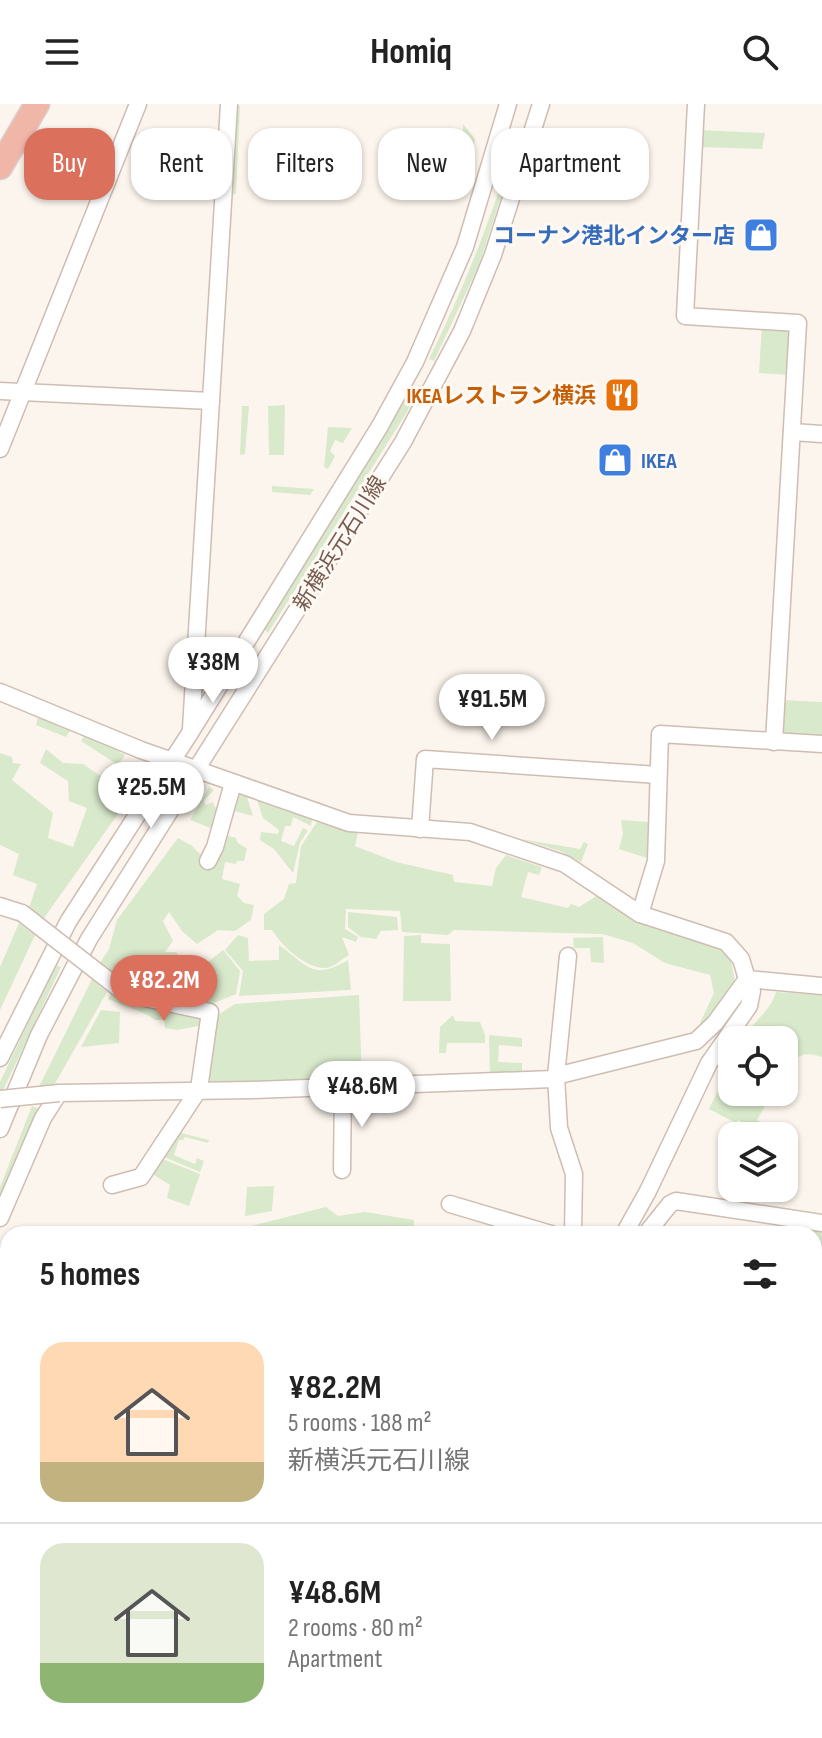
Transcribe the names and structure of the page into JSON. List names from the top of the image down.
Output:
{
  "streets": {
    "street": ["新横浜元石川線"]
  },
  "places": {
    "shop": ["コーナン港北インター店", "IKEA"],
    "restaurant": ["IKEAレストラン横浜"]
  },
  "page": {
    "header": "Homiq",
    "chip": [
      "Buy",
      "Rent",
      "Filters",
      "New",
      "Apartment"
    ],
    "price": [
      "¥38M",
      "¥91.5M",
      "¥25.5M",
      "¥82.2M",
      "¥48.6M"
    ],
    "heading": "5 homes",
    "list": [
      {
        "name": "¥82.2M",
        "note": "5 rooms · 188 m² · 新横浜元石川線"
      },
      {
        "name": "¥48.6M",
        "note": "2 rooms · 80 m² · Apartment"
      }
    ]
  }
}
